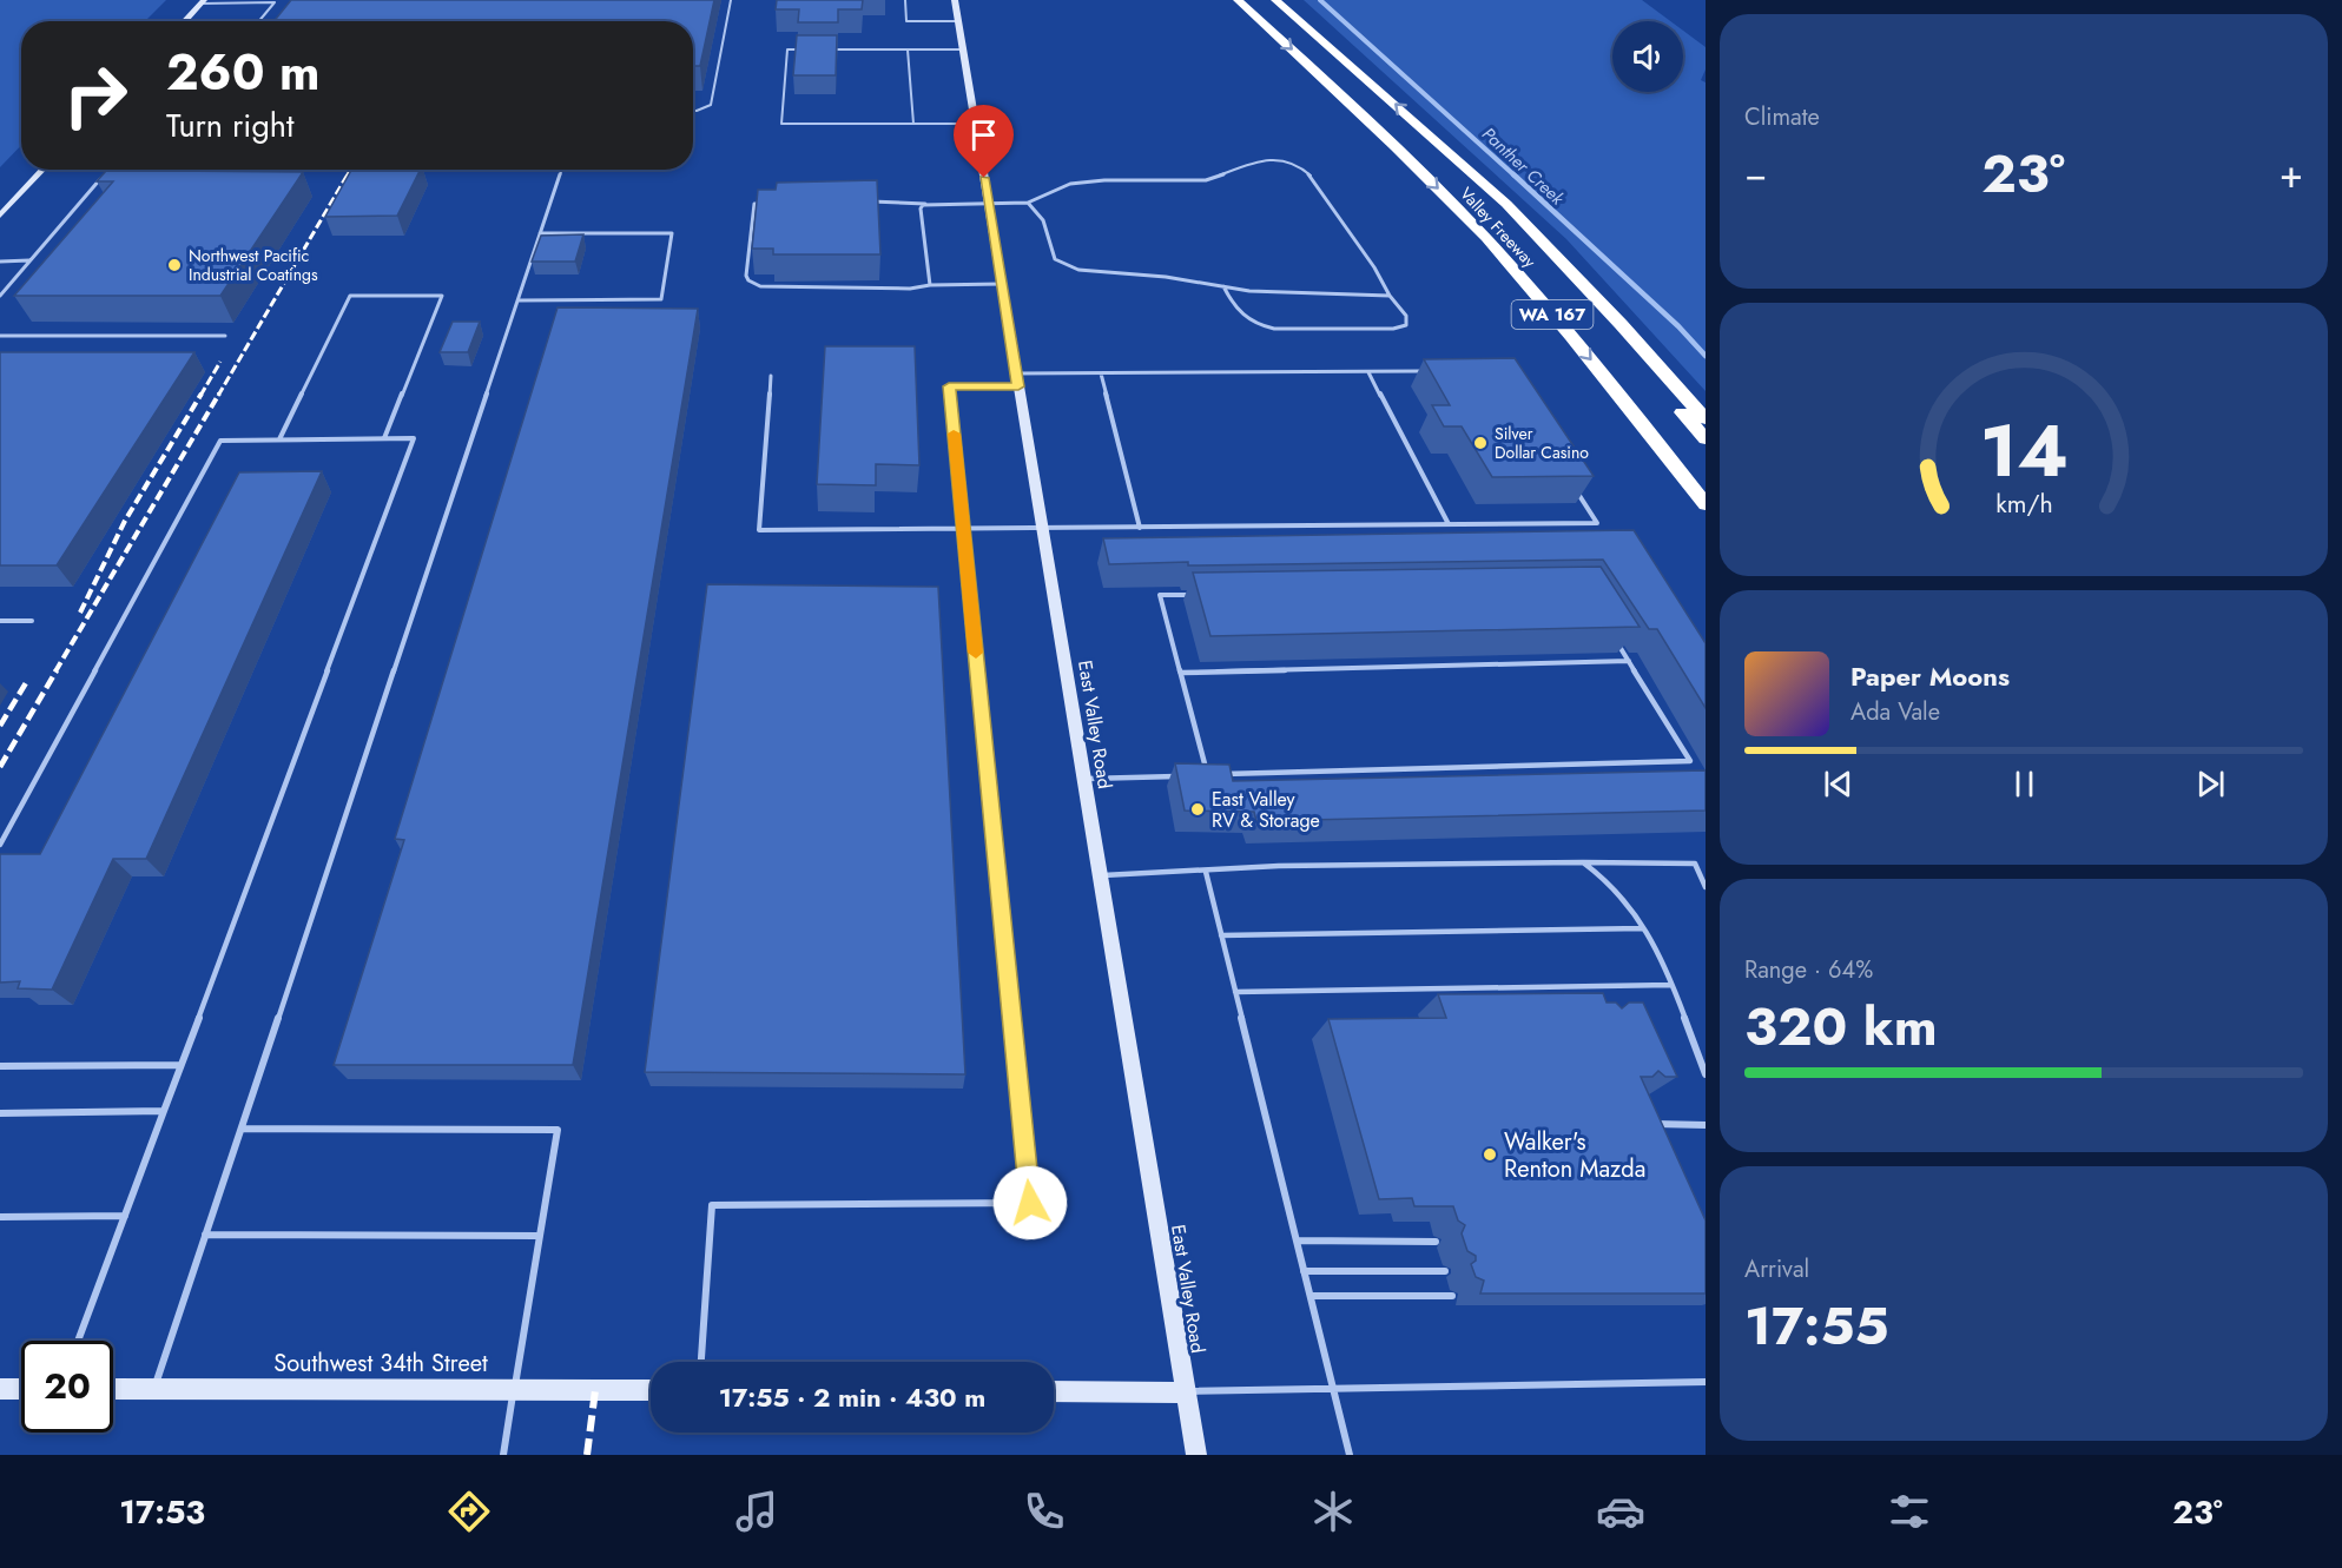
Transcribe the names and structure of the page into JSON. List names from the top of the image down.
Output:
{
  "streets": {
    "highway": ["Valley Freeway", "WA 167"],
    "street": ["East Valley Road", "Southwest 34th Street"]
  },
  "water": ["Panther Creek"],
  "places": [
    "Northwest Pacific Industrial Coatings",
    "Silver Dollar Casino",
    "East Valley RV & Storage",
    "Walker's Renton Mazda"
  ],
  "page": {
    "tile": [
      "Climate",
      ["Range · 64%", "320 km"],
      ["Arrival", "17:55"]
    ],
    "turn": ["260 m", "Turn right"],
    "heat": ["−", "23°", "+"],
    "song": ["Paper Moons", "Ada Vale"],
    "limit": "20",
    "trip": "17:55 · 2 min · 430 m",
    "tabs": ["17:53", "23°"],
    "gauge": ["14", "km/h"]
  }
}
